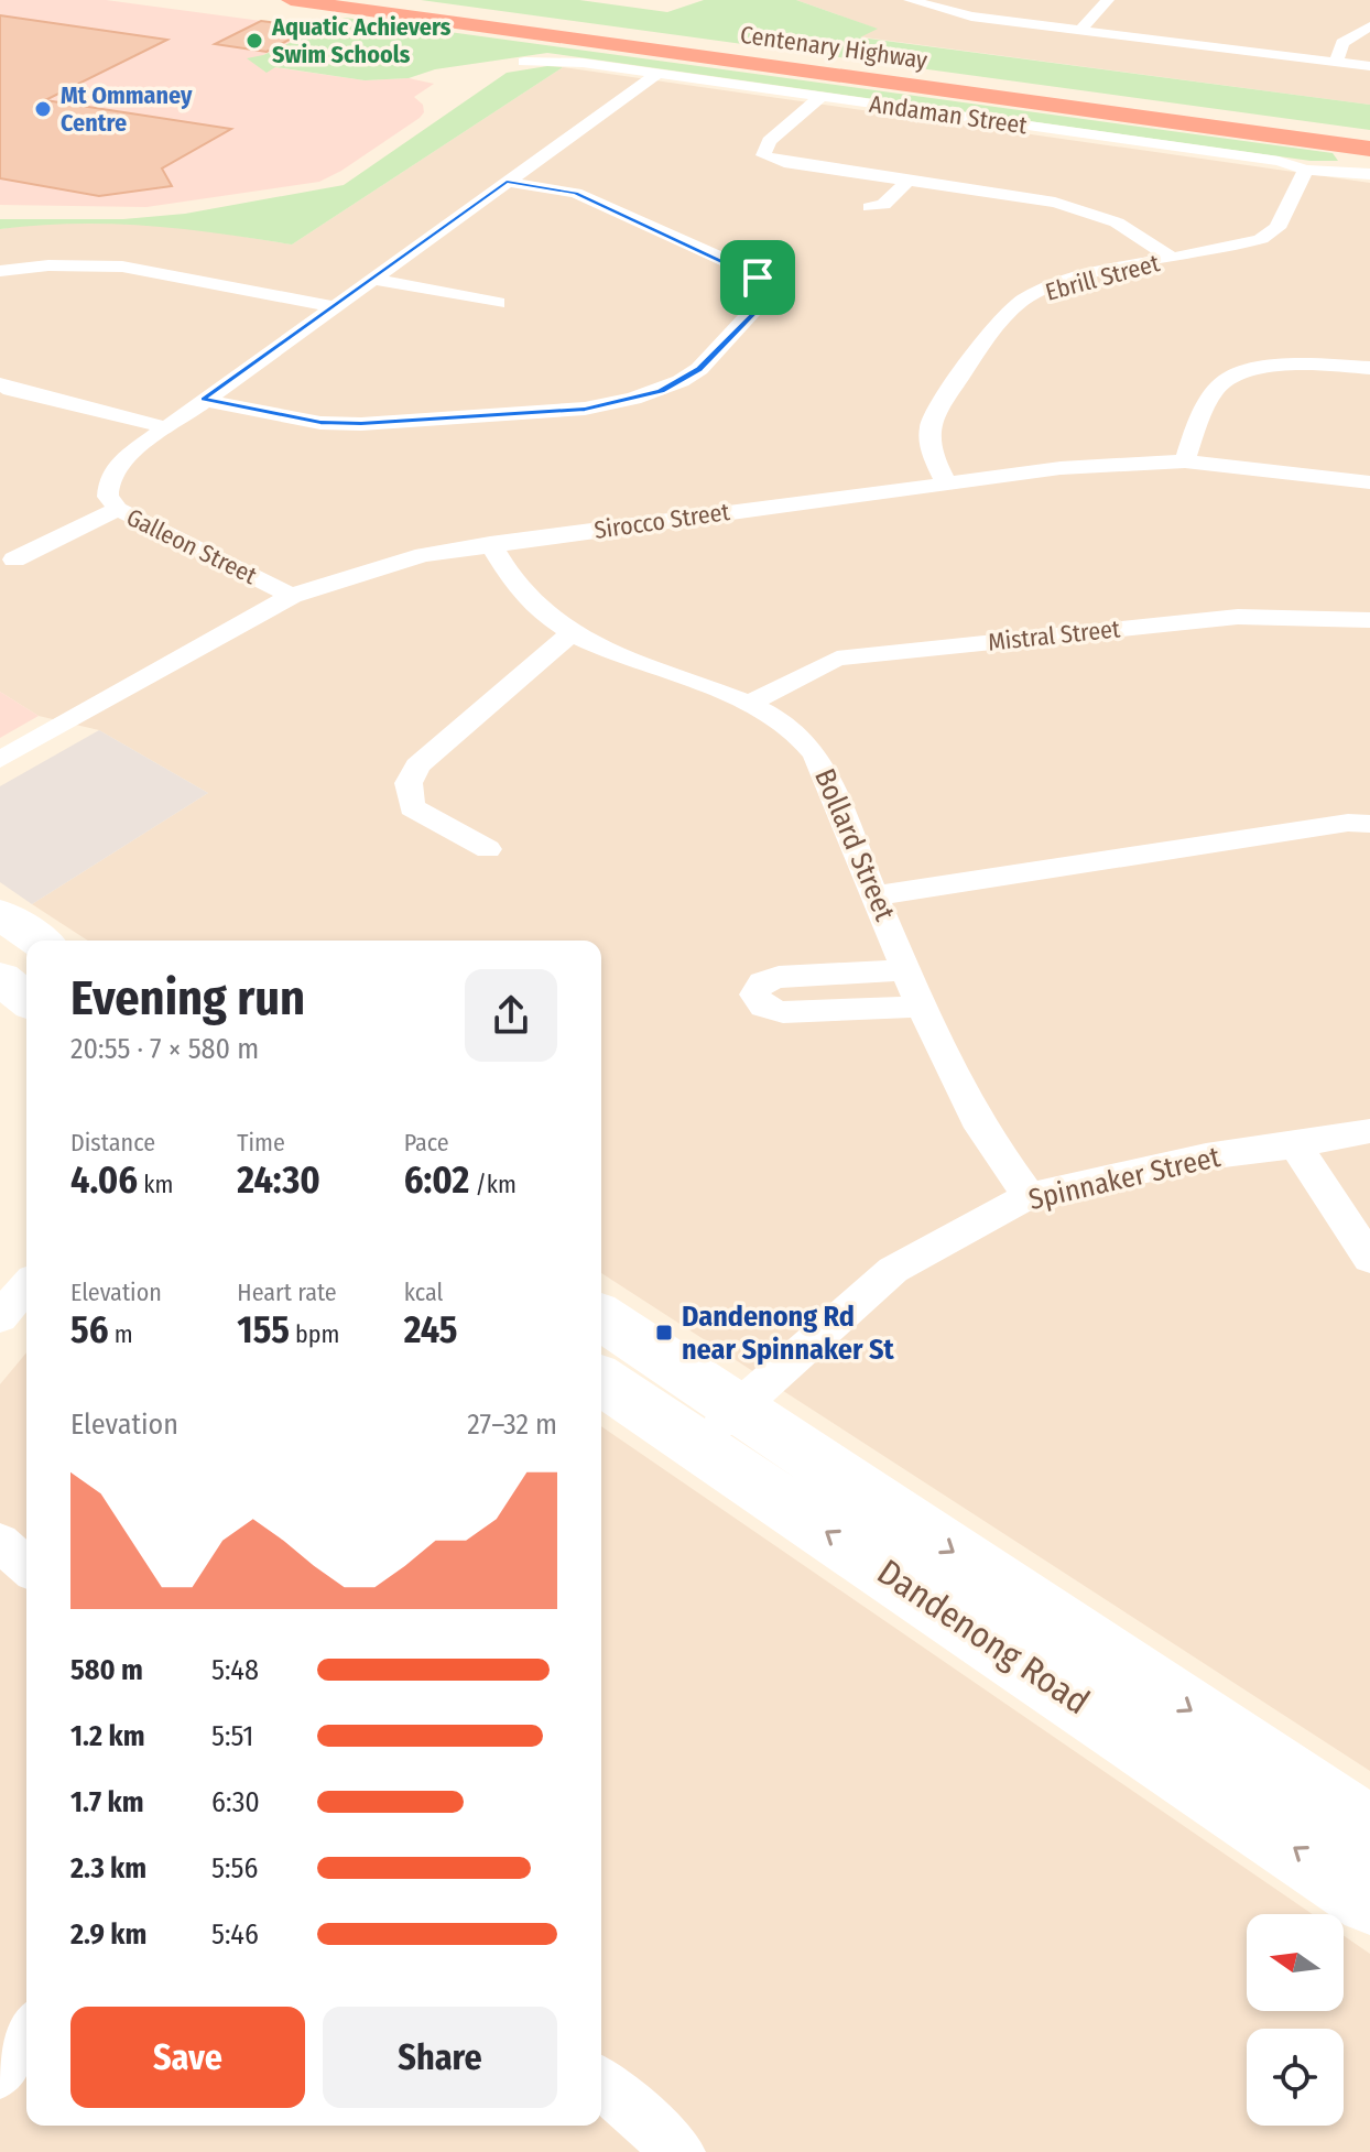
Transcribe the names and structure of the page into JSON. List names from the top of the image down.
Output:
{
  "streets": {
    "highway": ["Centenary Highway"],
    "main road": ["Dandenong Road"],
    "street": [
      "Andaman Street",
      "Ebrill Street",
      "Sirocco Street",
      "Galleon Street",
      "Mistral Street",
      "Bollard Street",
      "Spinnaker Street"
    ]
  },
  "crossings": [
    ["Andaman Street", "Ebrill Street"],
    ["Andaman Street", "Galleon Street"],
    ["Ebrill Street", "Sirocco Street"],
    ["Sirocco Street", "Galleon Street"],
    ["Sirocco Street", "Bollard Street"],
    ["Mistral Street", "Bollard Street"],
    ["Bollard Street", "Spinnaker Street"],
    ["Spinnaker Street", "Dandenong Road"]
  ],
  "places": {
    "other": ["Aquatic Achievers Swim Schools", "Mt Ommaney Centre"],
    "transit": ["Dandenong Rd near Spinnaker St"]
  },
  "north": "left",
  "page": {
    "heading": ["Evening run", "20:55 · 7 × 580 m"],
    "stats": [
      ["Distance", "4.06 km"],
      ["Time", "24:30"],
      ["Pace", "6:02 /km"],
      ["Elevation", "56 m"],
      ["Heart rate", "155 bpm"],
      ["kcal", "245"]
    ],
    "chart": ["Elevation", "27–32 m"],
    "list": [
      {
        "name": "580 m",
        "note": "5:48"
      },
      {
        "name": "1.2 km",
        "note": "5:51"
      },
      {
        "name": "1.7 km",
        "note": "6:30"
      },
      {
        "name": "2.3 km",
        "note": "5:56"
      },
      {
        "name": "2.9 km",
        "note": "5:46"
      }
    ],
    "buttons": ["Save", "Share"]
  }
}
